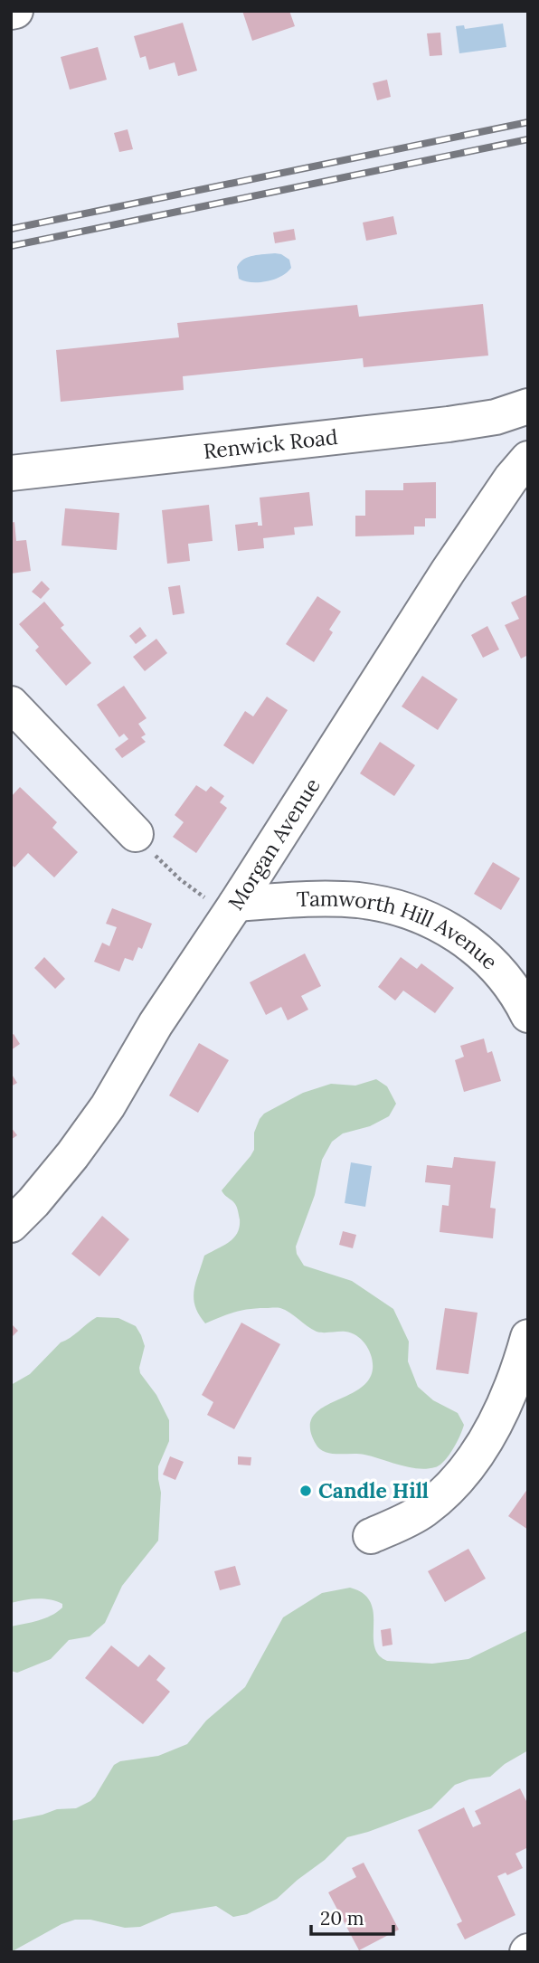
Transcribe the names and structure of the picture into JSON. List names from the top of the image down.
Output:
{
  "streets": {
    "street": ["Renwick Road", "Morgan Avenue", "Tamworth Hill Avenue"]
  },
  "crossings": [
    ["Morgan Avenue", "Tamworth Hill Avenue"]
  ],
  "places": ["Candle Hill"],
  "scale_bar": "20 m"
}
